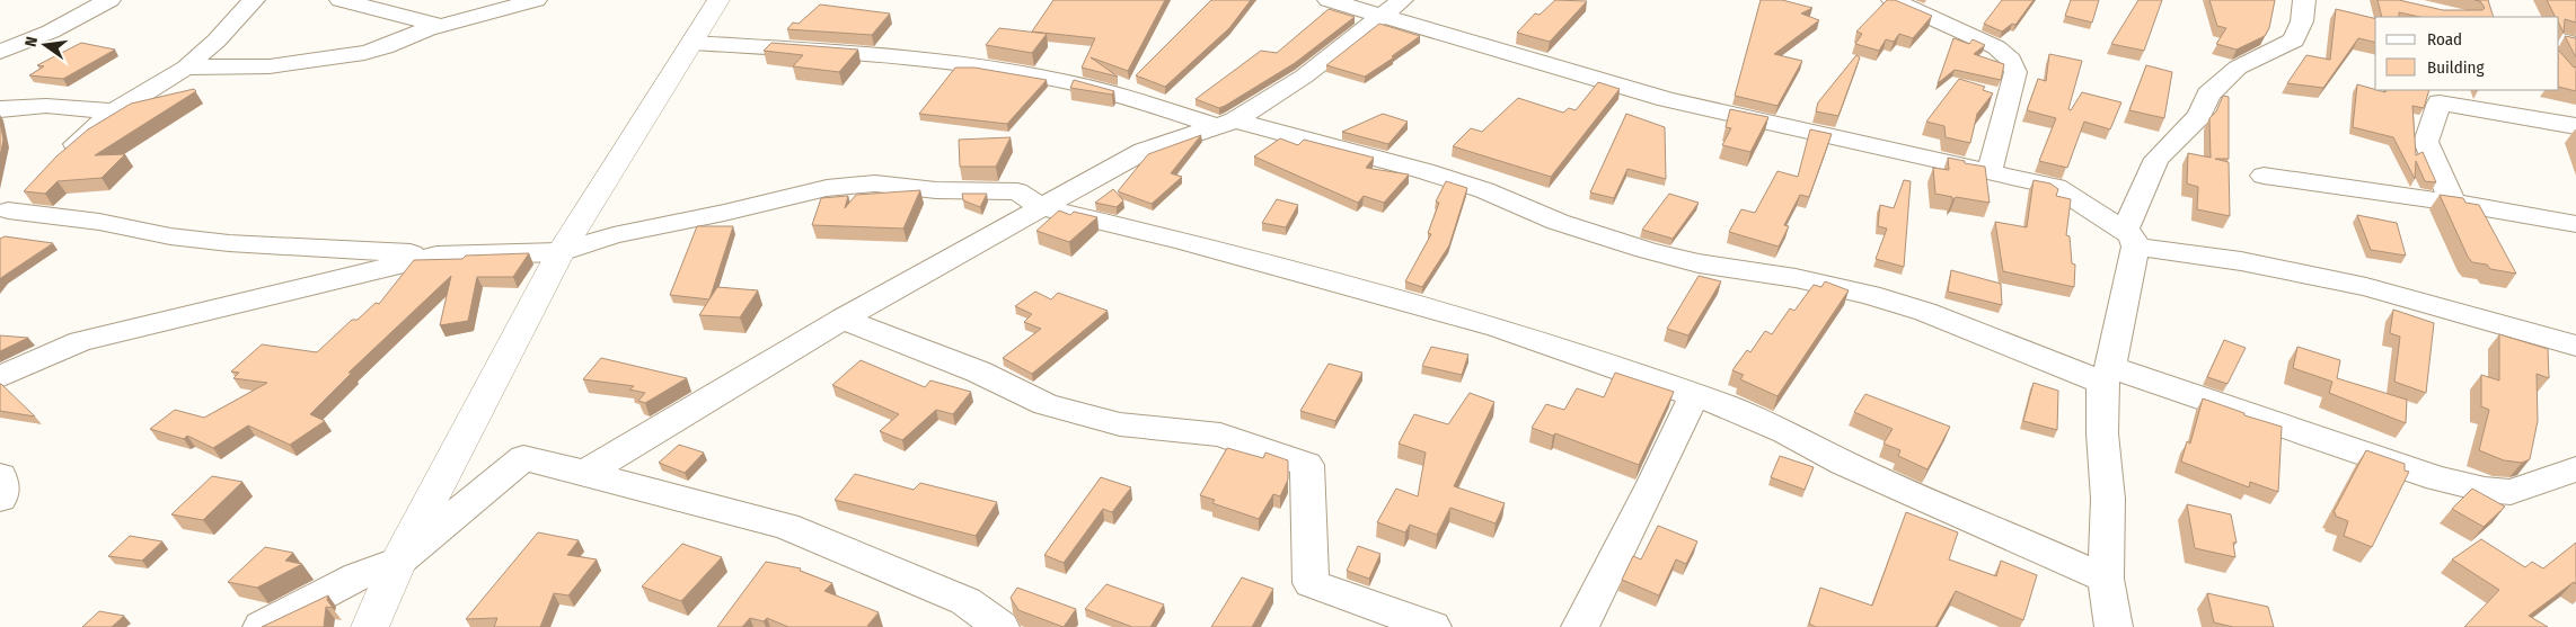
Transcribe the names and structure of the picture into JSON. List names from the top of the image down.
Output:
{
  "legend": ["Road", "Building"],
  "north": "left"
}
